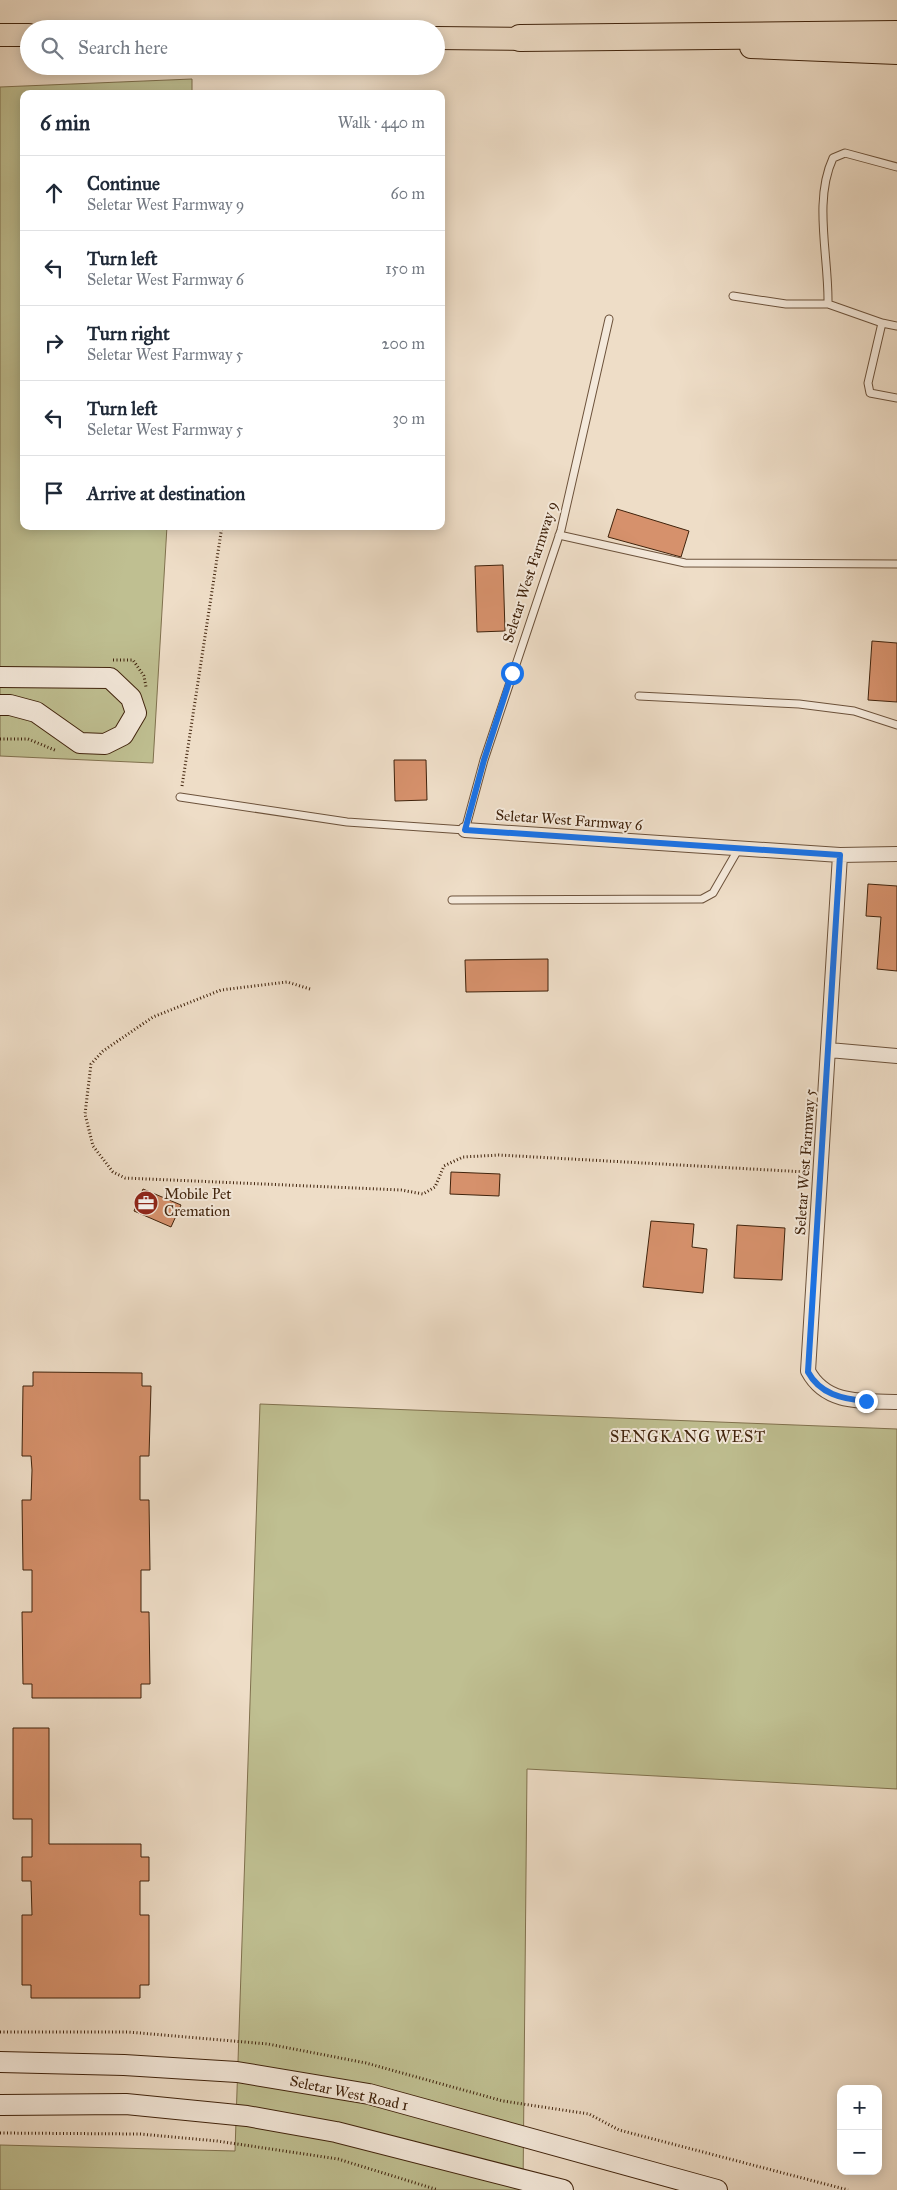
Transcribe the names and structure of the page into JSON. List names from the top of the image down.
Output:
{
  "streets": {
    "main road": ["Seletar West Road 1"],
    "street": ["Seletar West Farmway 6", "Seletar West Farmway 5"],
    "lane": ["Seletar West Farmway 9"]
  },
  "crossings": [
    ["Seletar West Farmway 9", "Seletar West Farmway 6"],
    ["Seletar West Farmway 6", "Seletar West Farmway 5"]
  ],
  "districts": ["SENGKANG WEST"],
  "places": {
    "office": ["Mobile Pet Cremation"]
  },
  "page": {
    "search": "Search here",
    "heading": ["6 min", "Walk · 440 m"],
    "list": [
      ["Continue", "Seletar West Farmway 9", "60 m"],
      ["Turn left", "Seletar West Farmway 6", "150 m"],
      ["Turn right", "Seletar West Farmway 5", "200 m"],
      ["Turn left", "Seletar West Farmway 5", "30 m"],
      "Arrive at destination"
    ],
    "map_buttons": ["+", "−"]
  }
}
